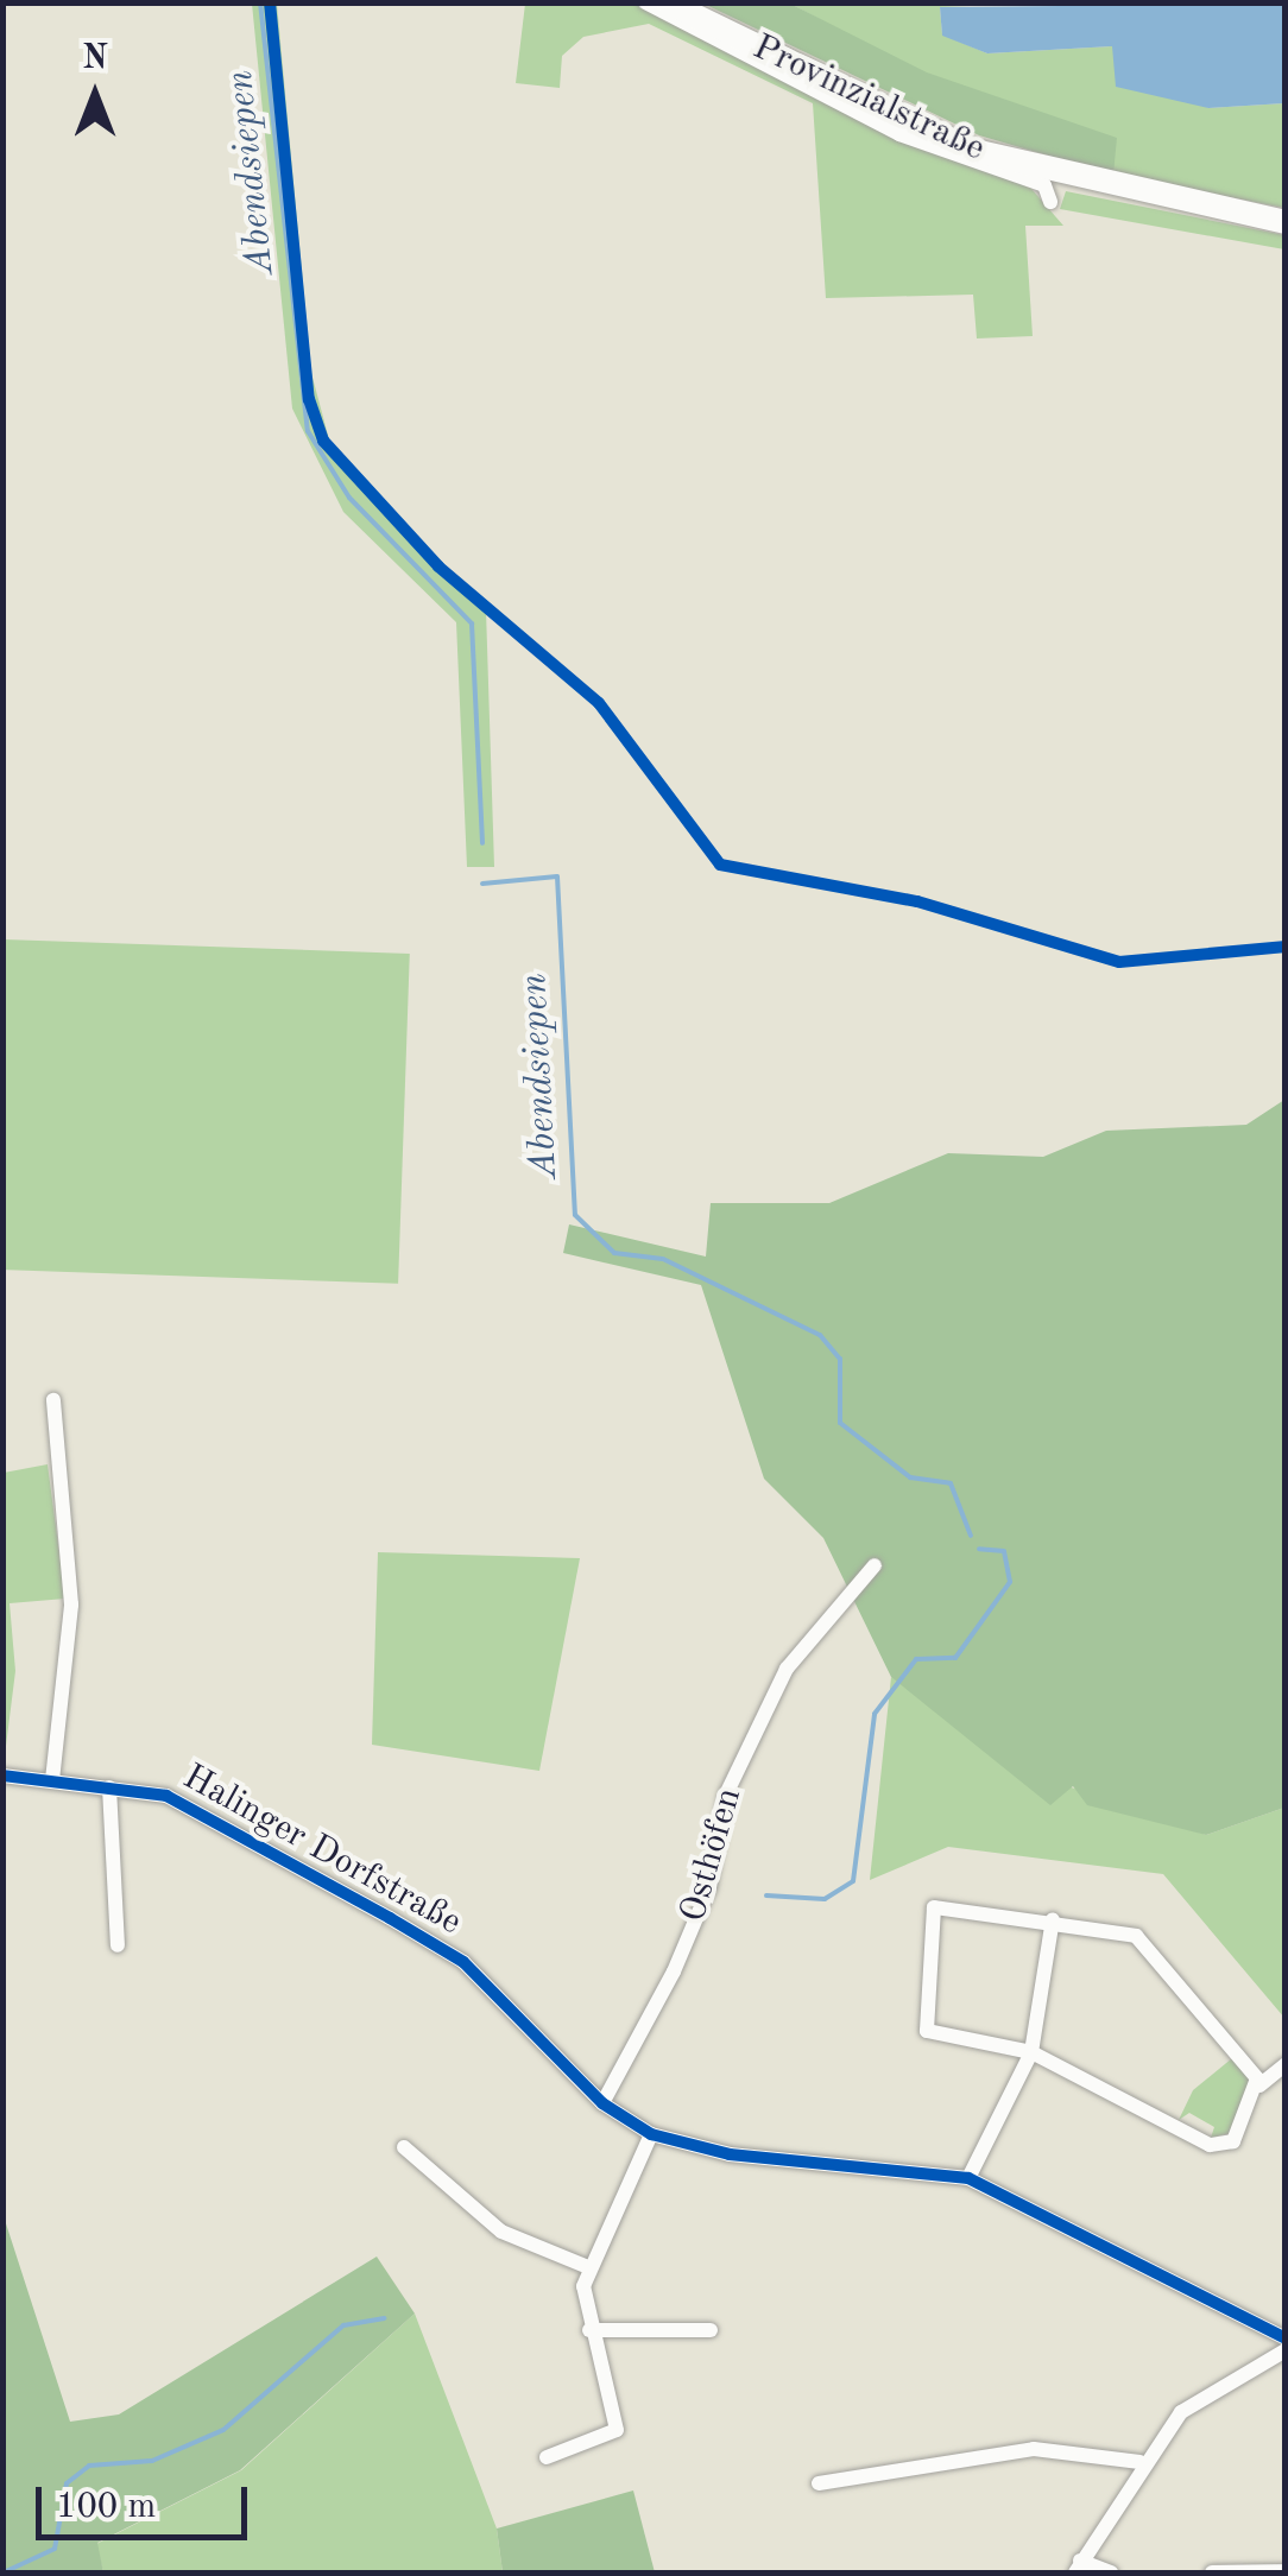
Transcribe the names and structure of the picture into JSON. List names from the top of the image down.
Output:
{
  "streets": {
    "main road": ["Provinzialstraße"],
    "street": ["Halinger Dorfstraße", "Osthöfen"]
  },
  "crossings": [
    ["Halinger Dorfstraße", "Osthöfen"]
  ],
  "water": ["Abendsiepen"],
  "scale_bar": "100 m",
  "north": "top"
}
